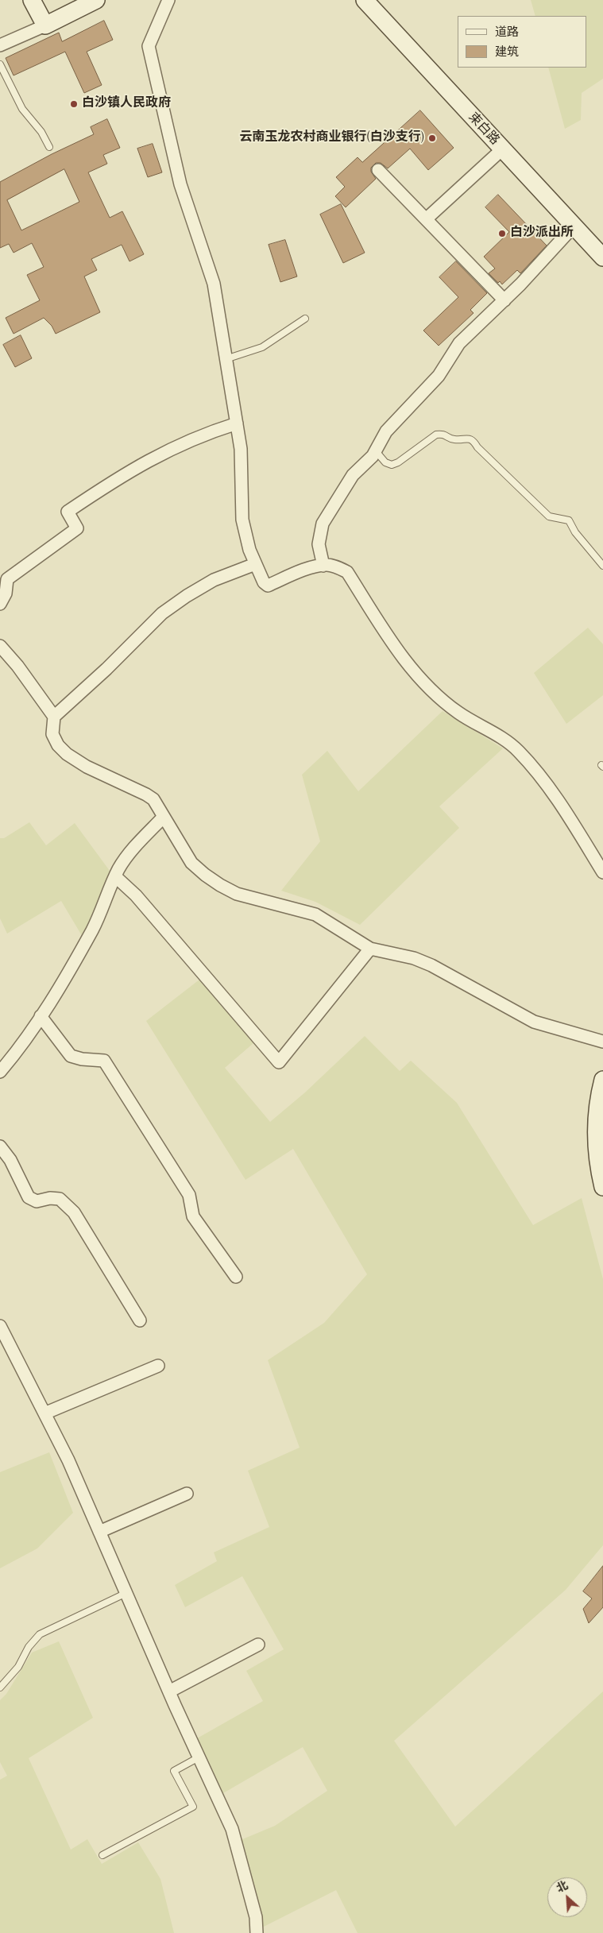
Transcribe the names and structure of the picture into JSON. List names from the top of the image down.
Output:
{
  "streets": {
    "main road": ["束白路"]
  },
  "places": ["白沙镇人民政府", "云南玉龙农村商业银行(白沙支行)", "白沙派出所"],
  "legend": ["道路", "建筑"],
  "north": "top left"
}
